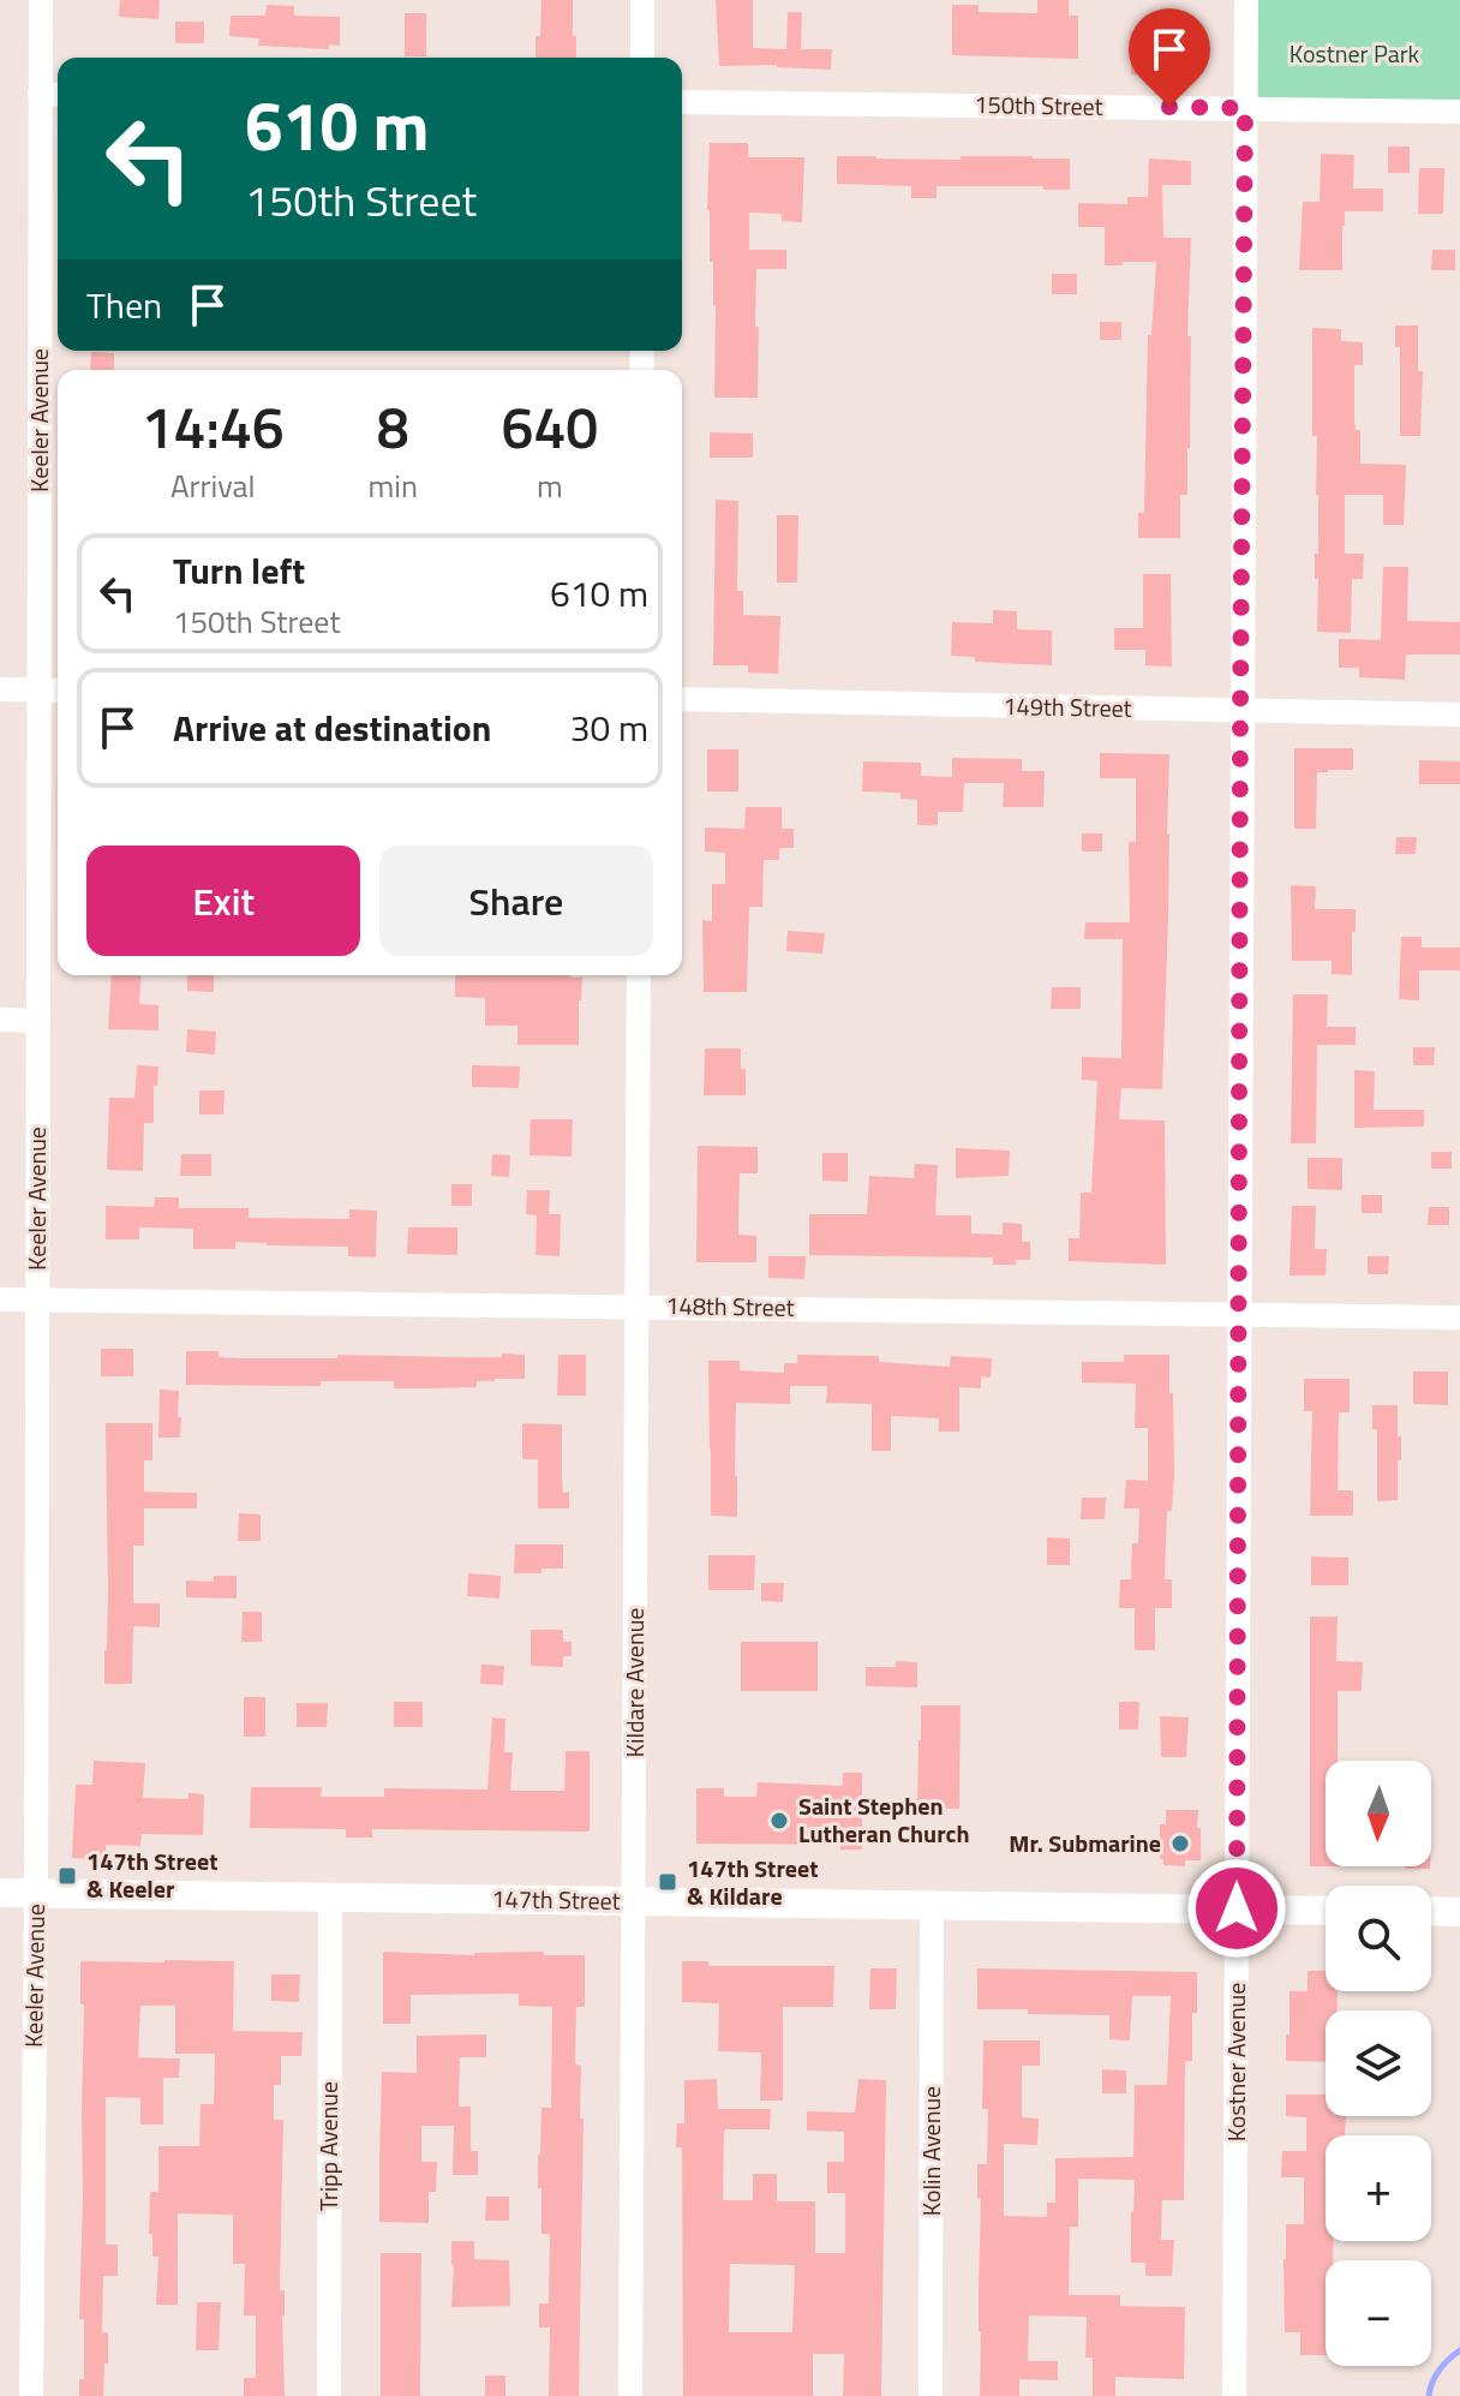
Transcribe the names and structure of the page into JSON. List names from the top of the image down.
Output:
{
  "streets": {
    "main road": ["147th Street"],
    "street": [
      "150th Street",
      "Keeler Avenue",
      "149th Street",
      "148th Street",
      "Kildare Avenue",
      "Kostner Avenue",
      "Tripp Avenue",
      "Kolin Avenue"
    ]
  },
  "crossings": [
    ["150th Street", "Kostner Avenue"],
    ["Keeler Avenue", "148th Street"],
    ["Keeler Avenue", "147th Street"],
    ["149th Street", "Kostner Avenue"],
    ["148th Street", "Kildare Avenue"],
    ["148th Street", "Kostner Avenue"],
    ["Kildare Avenue", "147th Street"],
    ["147th Street", "Kostner Avenue"],
    ["147th Street", "Tripp Avenue"],
    ["147th Street", "Kolin Avenue"]
  ],
  "parks": ["Kostner Park"],
  "places": {
    "other": ["Saint Stephen Lutheran Church", "Mr. Submarine"],
    "transit": ["147th Street & Keeler", "147th Street & Kildare"]
  },
  "north": "bottom",
  "page": {
    "turn": ["610 m", "150th Street"],
    "then": "Then",
    "eta": [
      "14:46",
      "Arrival",
      "8",
      "min",
      "640",
      "m"
    ],
    "list": [
      {
        "name": "Turn left",
        "note": "150th Street",
        "value": "610 m"
      },
      {
        "name": "Arrive at destination",
        "value": "30 m"
      }
    ],
    "buttons": ["Exit", "Share"],
    "map_buttons": ["+", "−"]
  }
}
